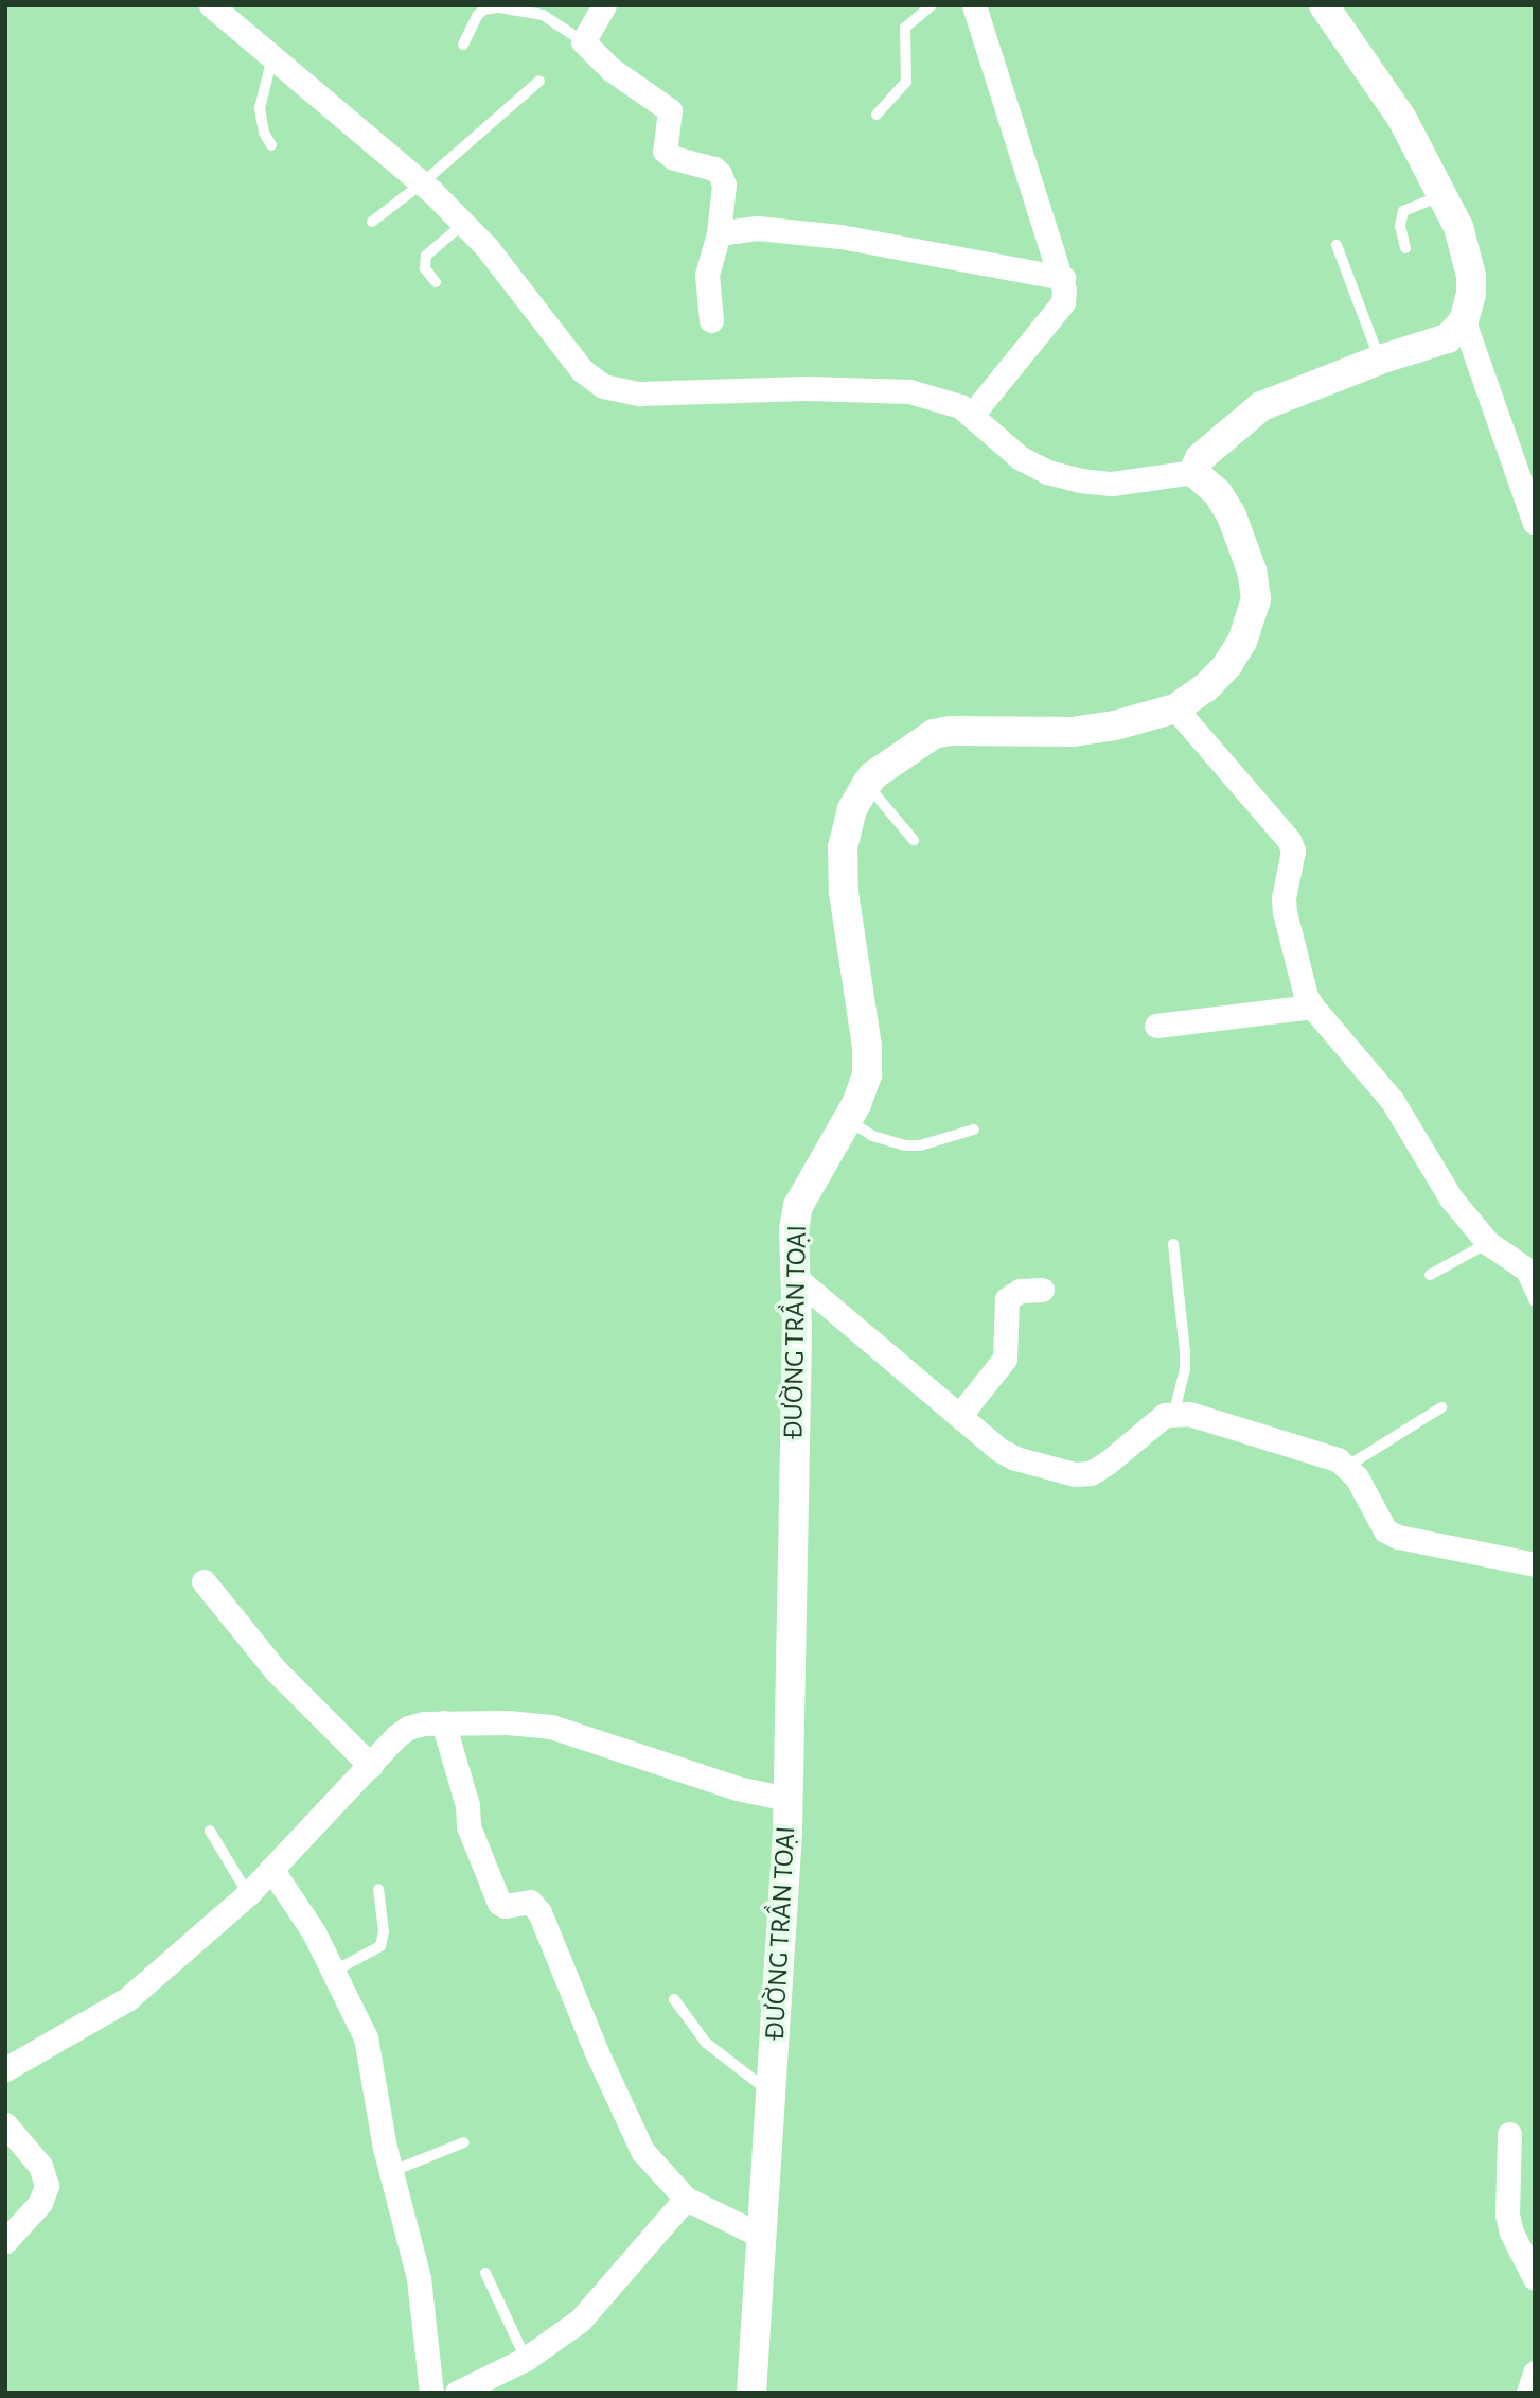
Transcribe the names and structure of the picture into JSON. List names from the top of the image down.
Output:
{
  "streets": {
    "street": ["ĐƯỜNG TRẦN TOẠI"]
  }
}
